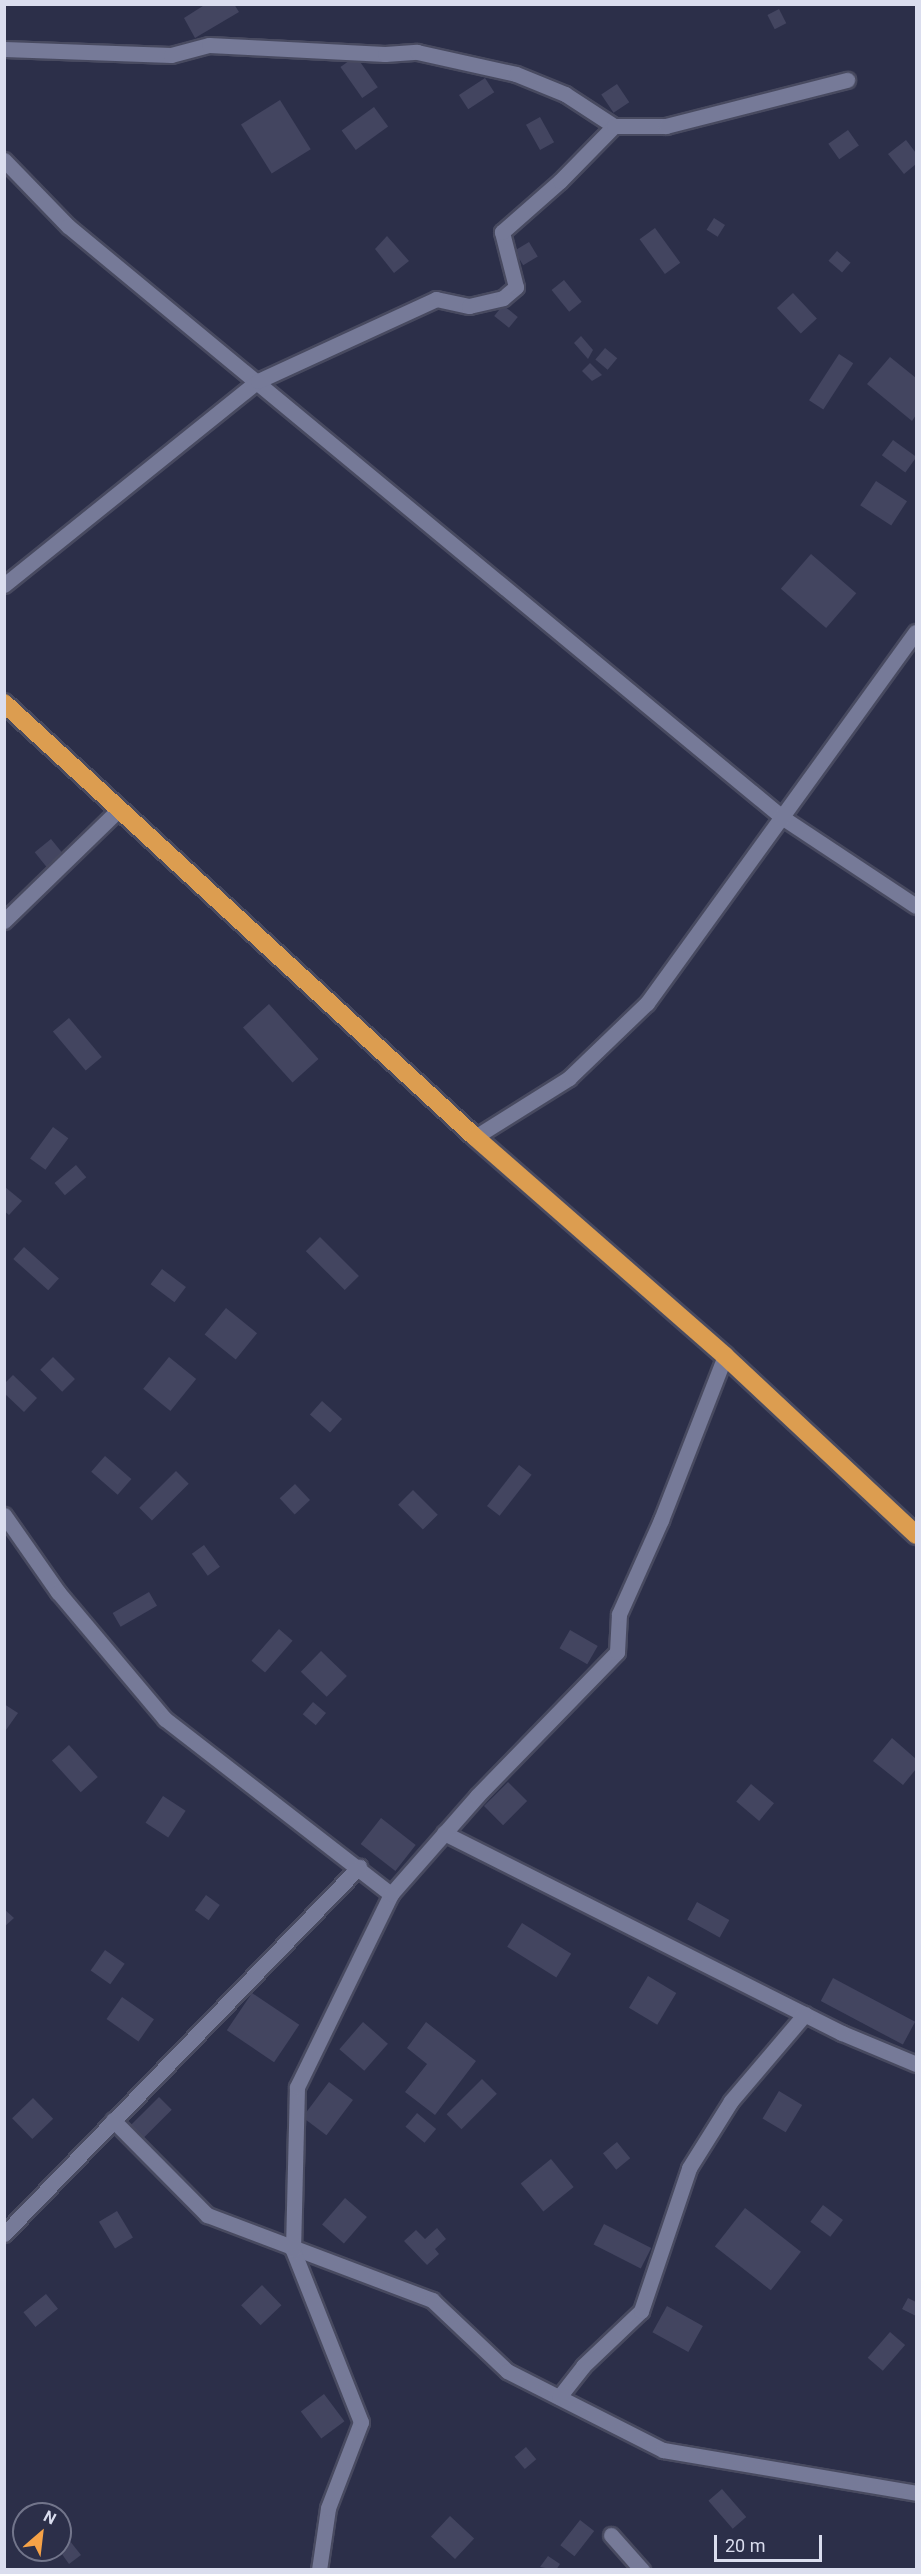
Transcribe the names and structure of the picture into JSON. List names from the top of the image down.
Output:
{
  "scale_bar": "20 m",
  "north": "top right"
}
